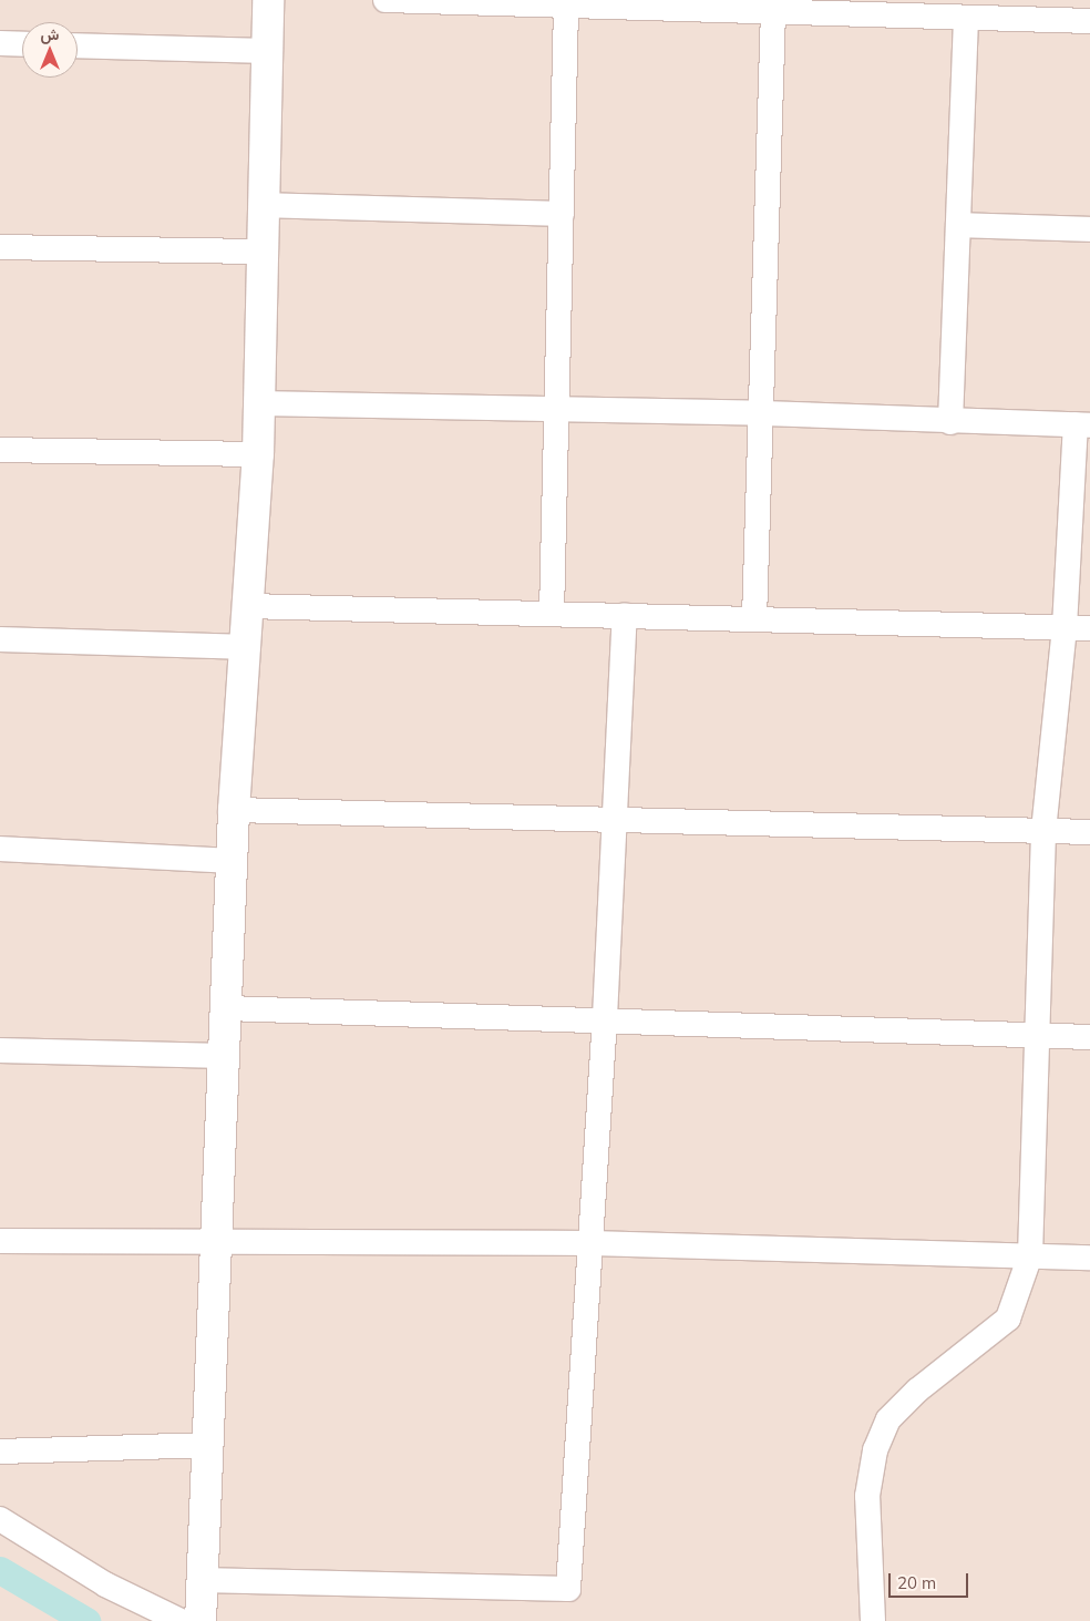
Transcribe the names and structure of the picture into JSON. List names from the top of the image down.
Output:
{
  "scale_bar": "20 m",
  "north": "top"
}
